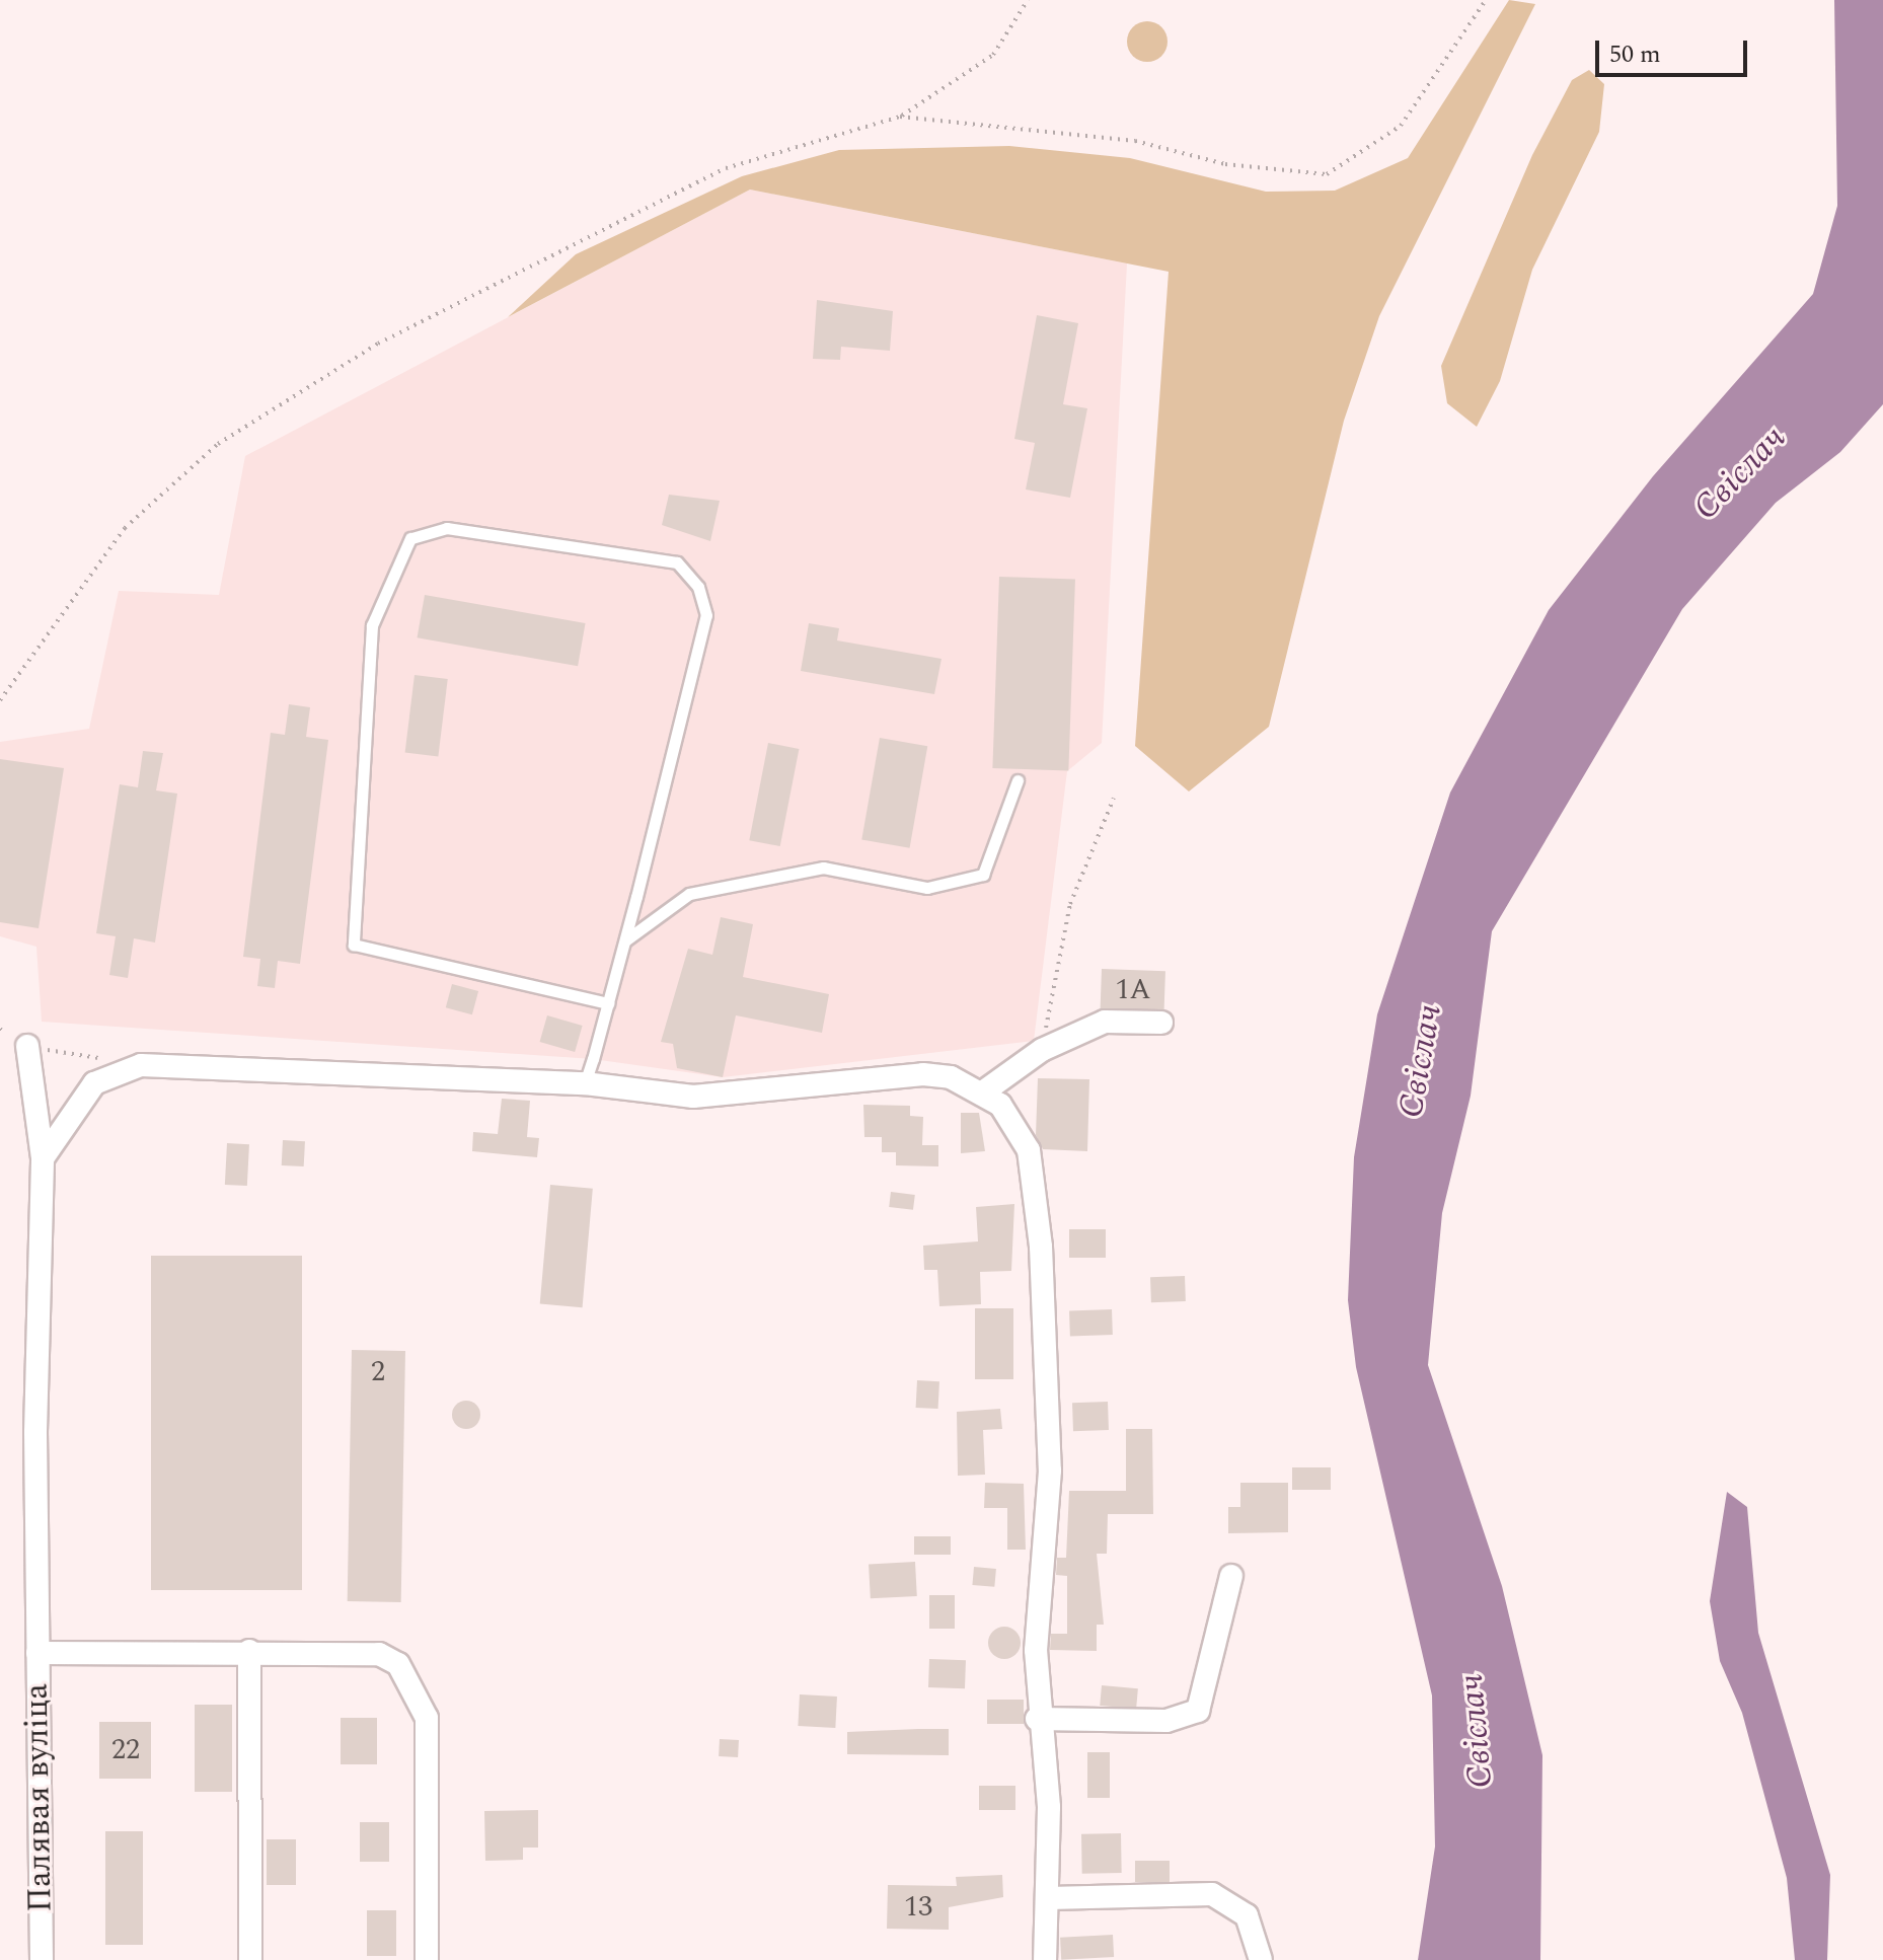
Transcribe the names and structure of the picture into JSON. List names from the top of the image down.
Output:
{
  "streets": {
    "street": ["Палявая вуліца"]
  },
  "water": ["Свіслач"],
  "house_numbers": [
    "1А",
    "2",
    "22",
    "13"
  ],
  "scale_bar": "50 m"
}
